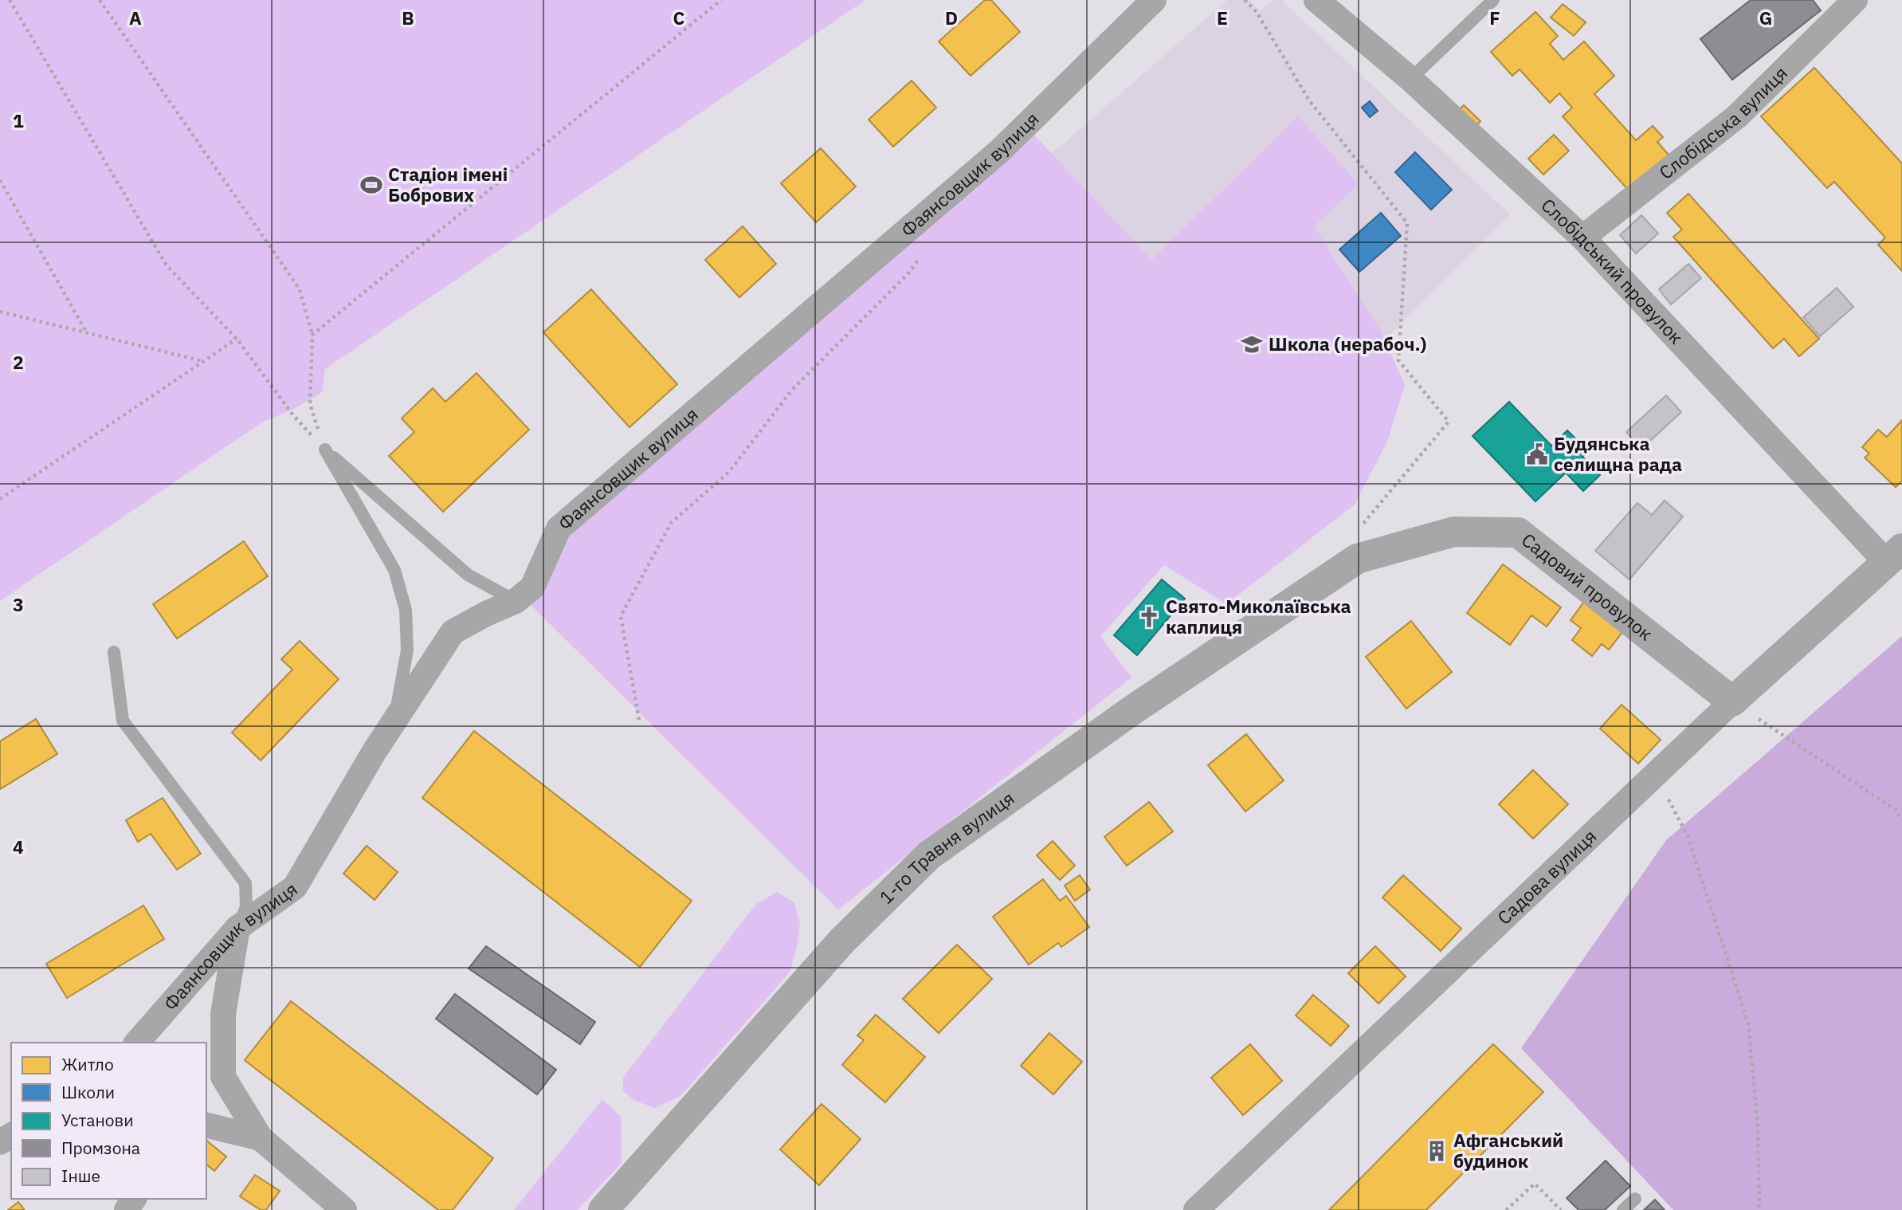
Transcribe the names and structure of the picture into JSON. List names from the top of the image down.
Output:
{
  "streets": {
    "street": [
      "Слобідська вулиця",
      "Фаянсовщик вулиця",
      "Слобідський провулок",
      "Садовий провулок",
      "1-го Травня вулиця",
      "Садова вулиця"
    ]
  },
  "crossings": [
    ["Слобідська вулиця", "Слобідський провулок"],
    ["Слобідський провулок", "Садова вулиця"],
    ["Садовий провулок", "1-го Травня вулиця"],
    ["Садовий провулок", "Садова вулиця"]
  ],
  "places": {
    "sports": ["Стадіон імені Бобрових"],
    "school or university": ["Школа (нерабоч.)"],
    "public building": ["Будянська селищна рада"],
    "church": ["Свято-Миколаївська каплиця"],
    "building": ["Афганський будинок"]
  },
  "legend": [
    "Житло",
    "Школи",
    "Установи",
    "Промзона",
    "Інше"
  ],
  "grid": {
    "columns": [
      "A",
      "B",
      "C",
      "D",
      "E",
      "F",
      "G"
    ],
    "rows": [
      "1",
      "2",
      "3",
      "4"
    ]
  }
}
